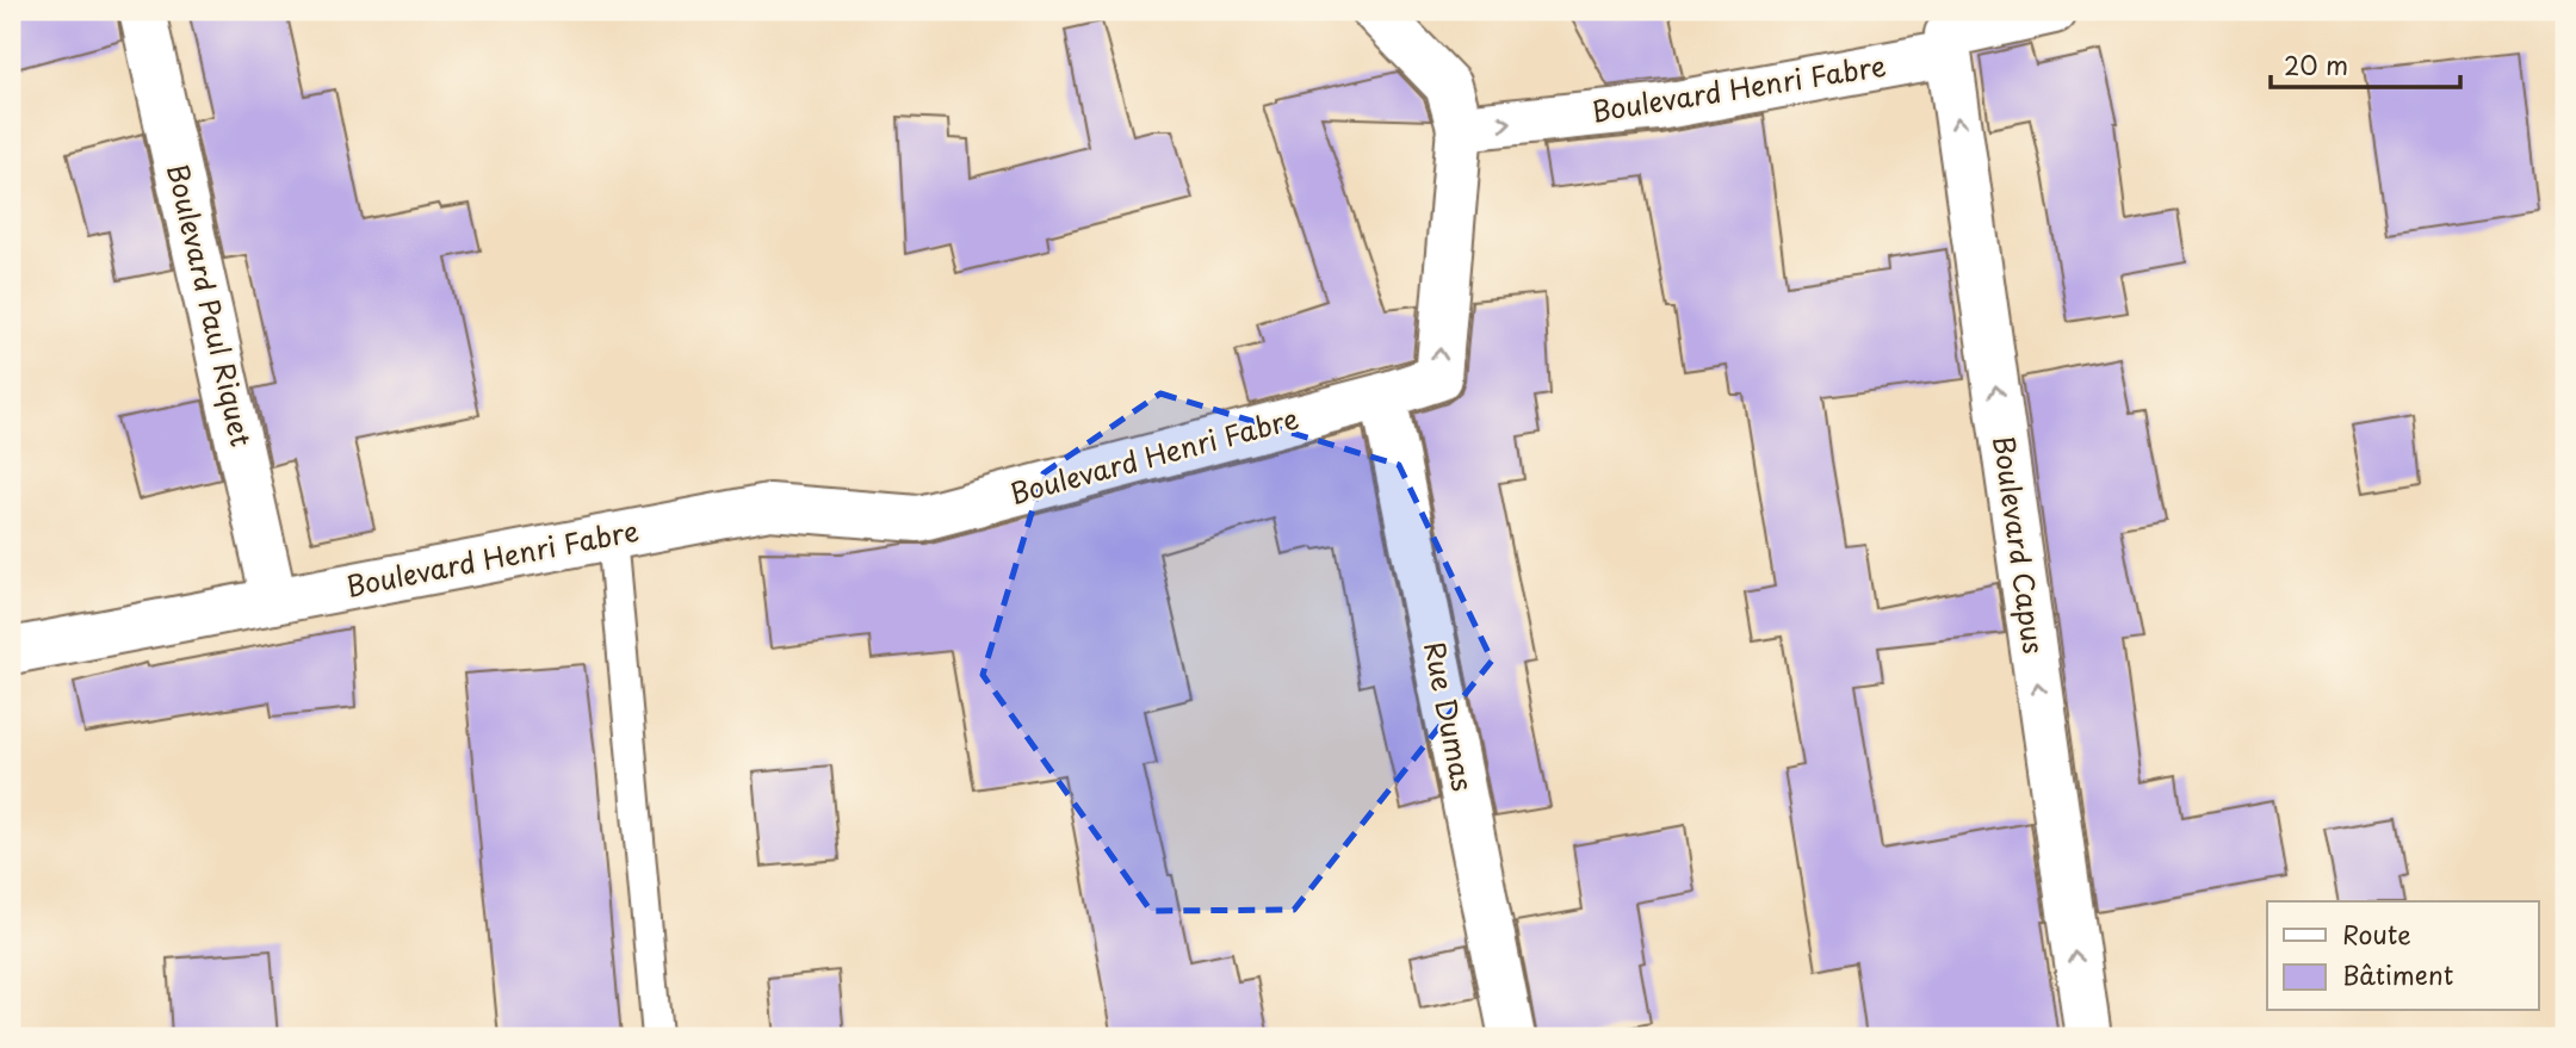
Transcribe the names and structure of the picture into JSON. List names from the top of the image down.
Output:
{
  "streets": {
    "street": [
      "Boulevard Henri Fabre",
      "Boulevard Paul Riquet",
      "Boulevard Capus",
      "Rue Dumas"
    ]
  },
  "crossings": [
    ["Boulevard Henri Fabre", "Boulevard Paul Riquet"],
    ["Boulevard Henri Fabre", "Boulevard Capus"],
    ["Boulevard Henri Fabre", "Rue Dumas"]
  ],
  "one_way": ["Boulevard Capus"],
  "legend": ["Route", "Bâtiment"],
  "scale_bar": "20 m"
}
